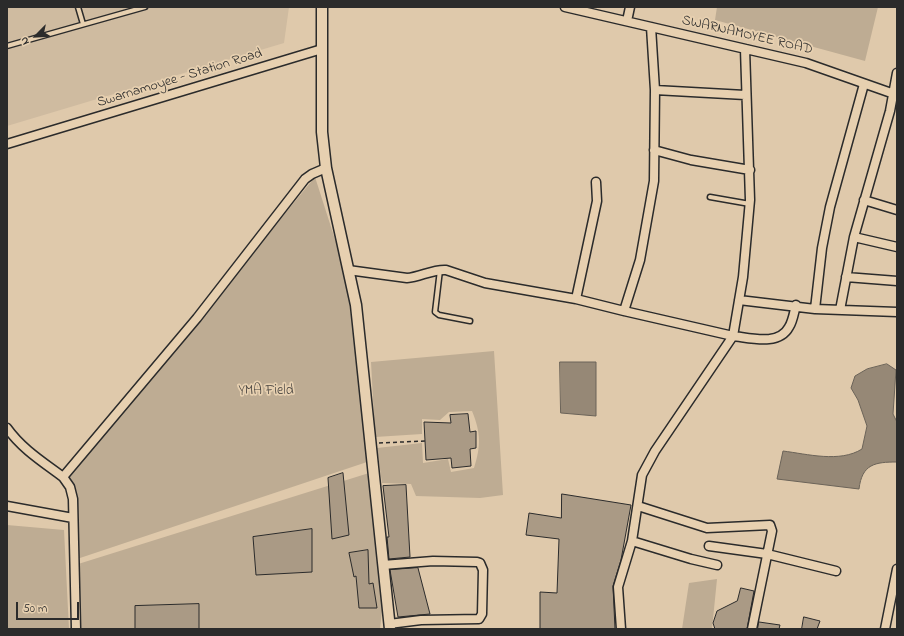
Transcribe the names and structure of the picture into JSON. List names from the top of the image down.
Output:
{
  "streets": {
    "street": ["SWARNAMOYEE ROAD", "Swarnamoyee - Station Road"]
  },
  "parks": ["YMA Field"],
  "scale_bar": "50 m",
  "north": "bottom left"
}
